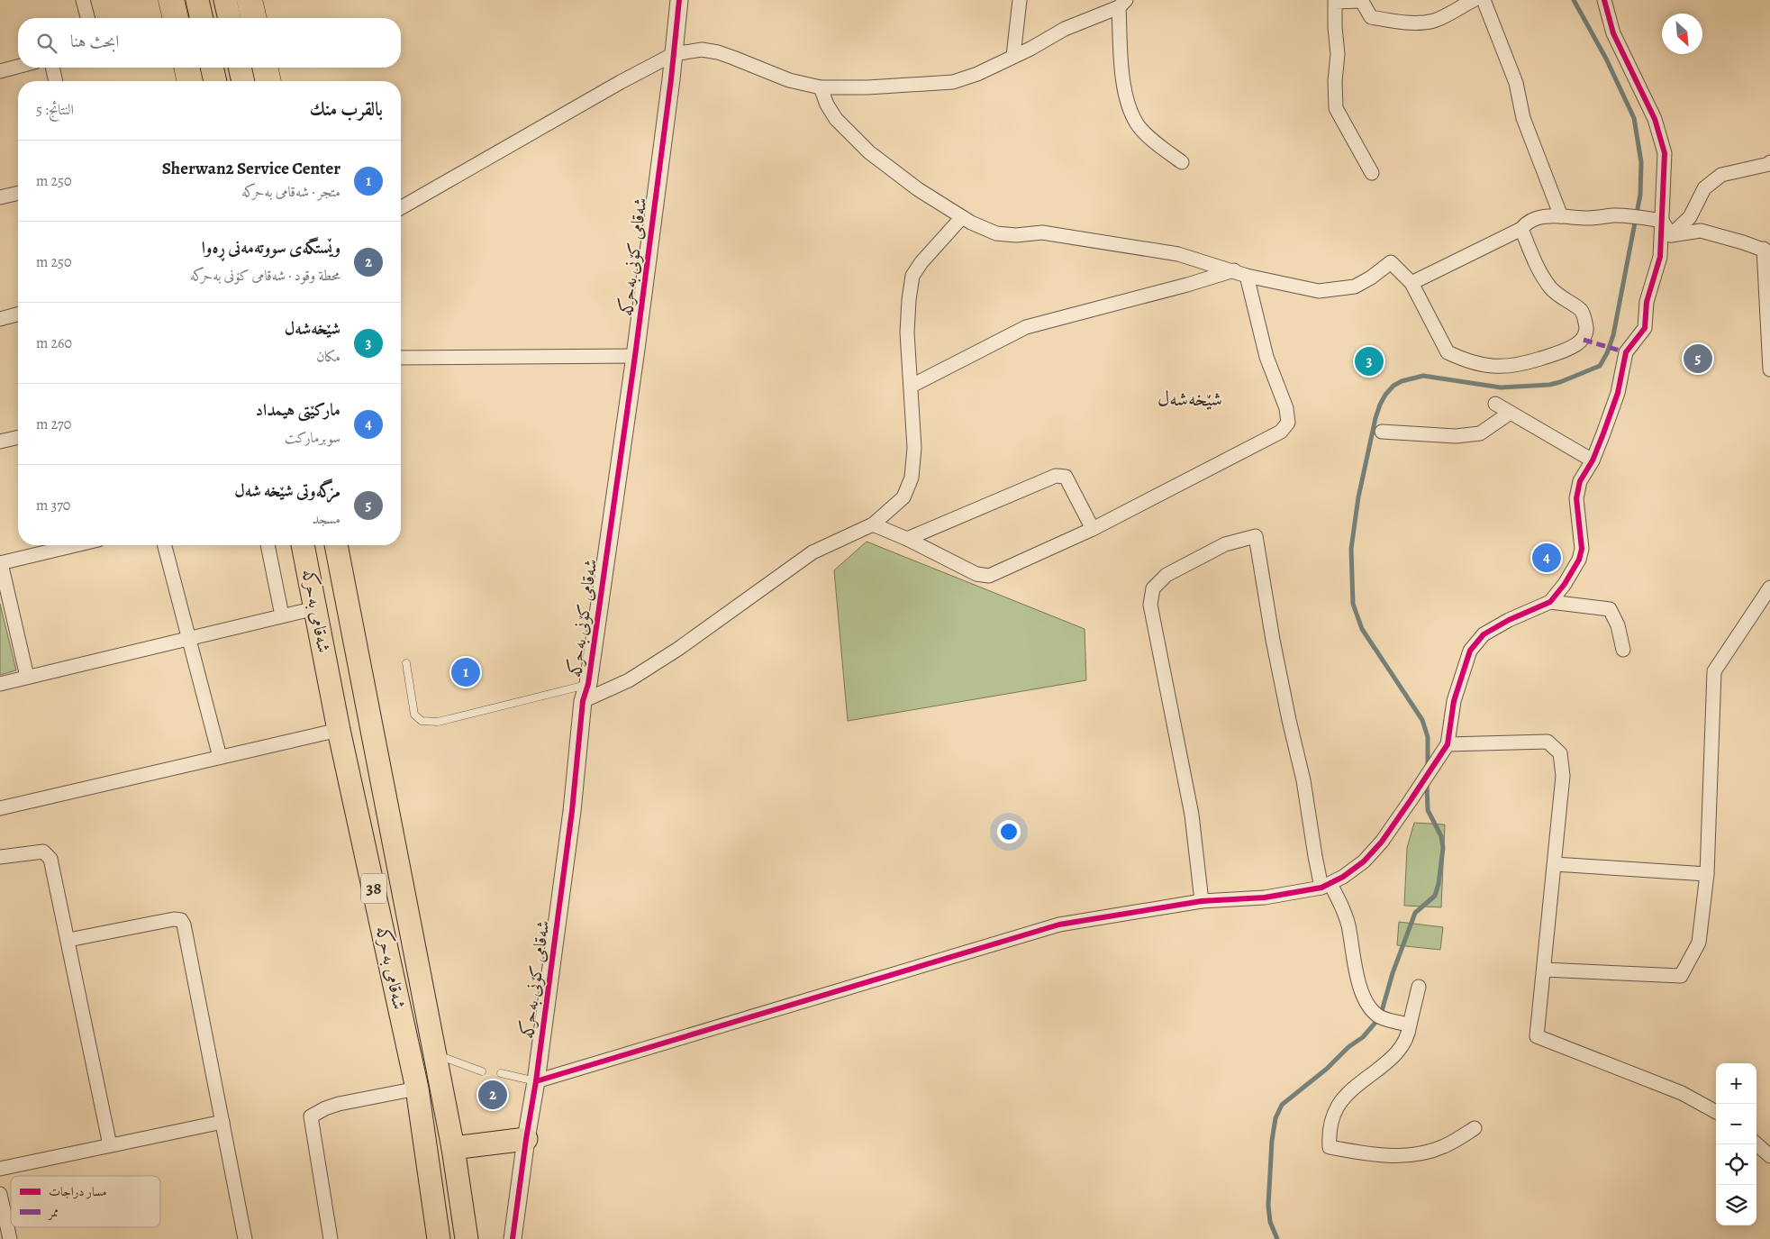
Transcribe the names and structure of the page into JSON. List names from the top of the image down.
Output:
{
  "streets": {
    "main road": ["شەقامی بەحرکە", "38"],
    "street": ["شەقامی کۆنی بەحرکە"]
  },
  "districts": ["شێخەشەل"],
  "legend": ["مسار دراجات", "ممر"],
  "north": "bottom right",
  "page": {
    "search": "ابحث هنا",
    "heading": ["بالقرب منك", "النتائج: 5"],
    "list": [
      {
        "mark": "1",
        "name": "Sherwan2 Service Center",
        "note": "متجر · شەقامی بەحرکە",
        "value": "250 m"
      },
      {
        "mark": "2",
        "name": "وێستگەی سووتەمەنی ڕەوا",
        "note": "محطة وقود · شەقامی کۆنی بەحرکە",
        "value": "250 m"
      },
      {
        "mark": "3",
        "name": "شێخه‌شه‌ل",
        "note": "مكان",
        "value": "260 m"
      },
      {
        "mark": "4",
        "name": "مارکێتی هیمداد",
        "note": "سوبرماركت",
        "value": "270 m"
      },
      {
        "mark": "5",
        "name": "مزگەوتی شێخە شەل",
        "note": "مسجد",
        "value": "370 m"
      }
    ],
    "pins": [
      "5",
      "3",
      "4",
      "1",
      "2"
    ],
    "map_buttons": ["+", "−"]
  }
}
